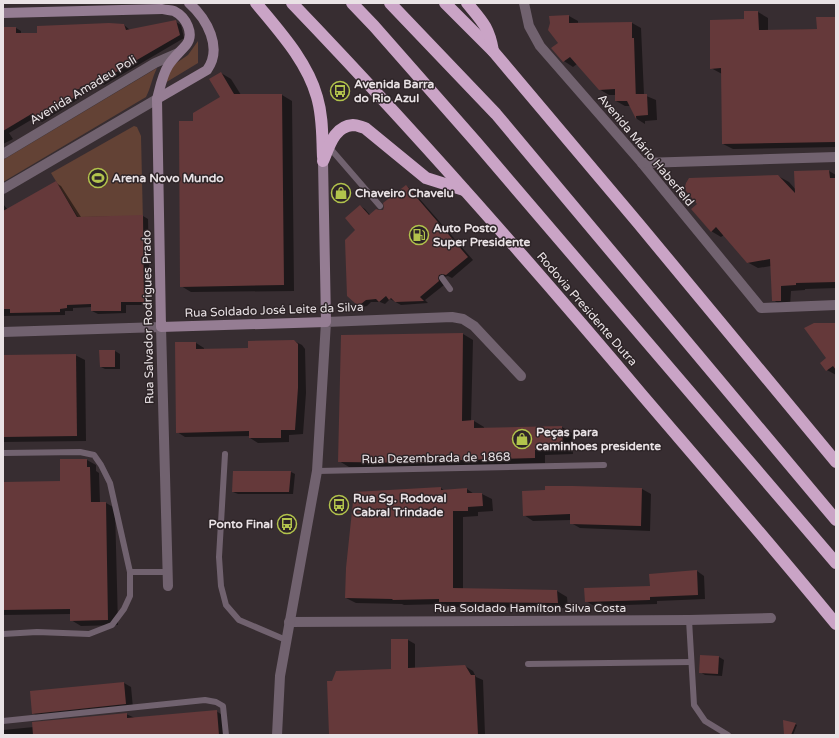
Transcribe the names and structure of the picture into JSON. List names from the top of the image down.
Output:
{
  "streets": {
    "highway": ["Rodovia Presidente Dutra"],
    "main road": ["Rua Soldado José Leite da Silva", "Rua Salvador Rodrigues Prado"],
    "street": ["Avenida Amadeu Poli", "Avenida Mário Haberfeld", "Rua Soldado Hamílton Silva Costa"],
    "lane": ["Rua Dezembrada de 1868"]
  },
  "crossings": [
    ["Avenida Amadeu Poli", "Rua Salvador Rodrigues Prado"],
    ["Rua Soldado José Leite da Silva", "Rua Salvador Rodrigues Prado"]
  ],
  "places": {
    "bus stop": ["Avenida Barra do Rio Azul", "Rua Sg. Rodoval Cabral Trindade", "Ponto Final"],
    "sports": ["Arena Novo Mundo"],
    "shop": ["Chaveiro Chavelu", "Peças para caminhoes presidente"],
    "fuel station": ["Auto Posto Super Presidente"]
  }
}
